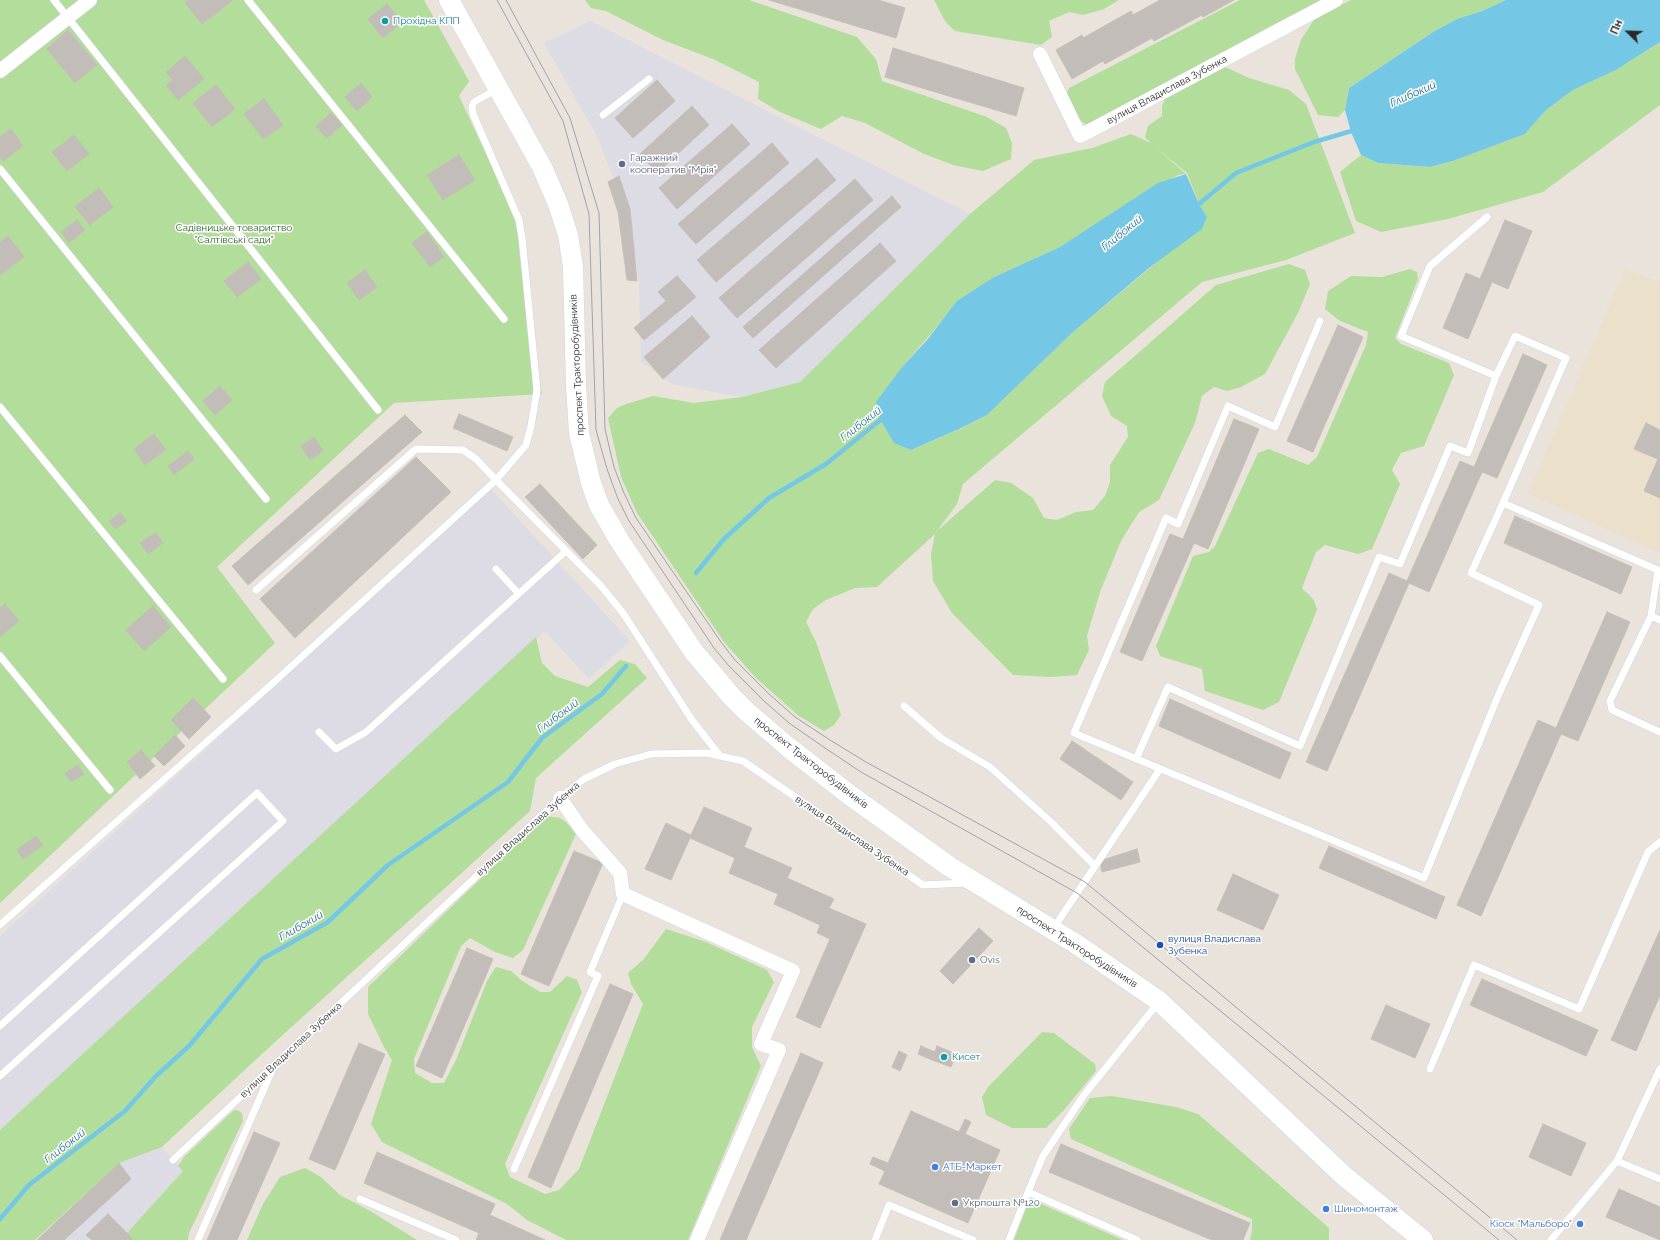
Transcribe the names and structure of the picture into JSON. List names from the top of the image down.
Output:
{
  "streets": {
    "main road": ["проспект Тракторобудівників"],
    "street": ["вулиця Владислава Зубенка"]
  },
  "crossings": [
    ["вулиця Владислава Зубенка", "проспект Тракторобудівників"]
  ],
  "water": ["Глибокий"],
  "parks": ["Садівницьке товариство \"Салтівські сади\""],
  "places": [
    "Прохідна КПП",
    "Гаражний кооператив \"Мрія\"",
    "вулиця Владислава Зубенка",
    "Ovis",
    "Кисет",
    "АТБ-Маркет",
    "Укрпошта №120",
    "Шиномонтаж",
    "Кіоск \"Мальборо\""
  ],
  "north": "top left"
}
